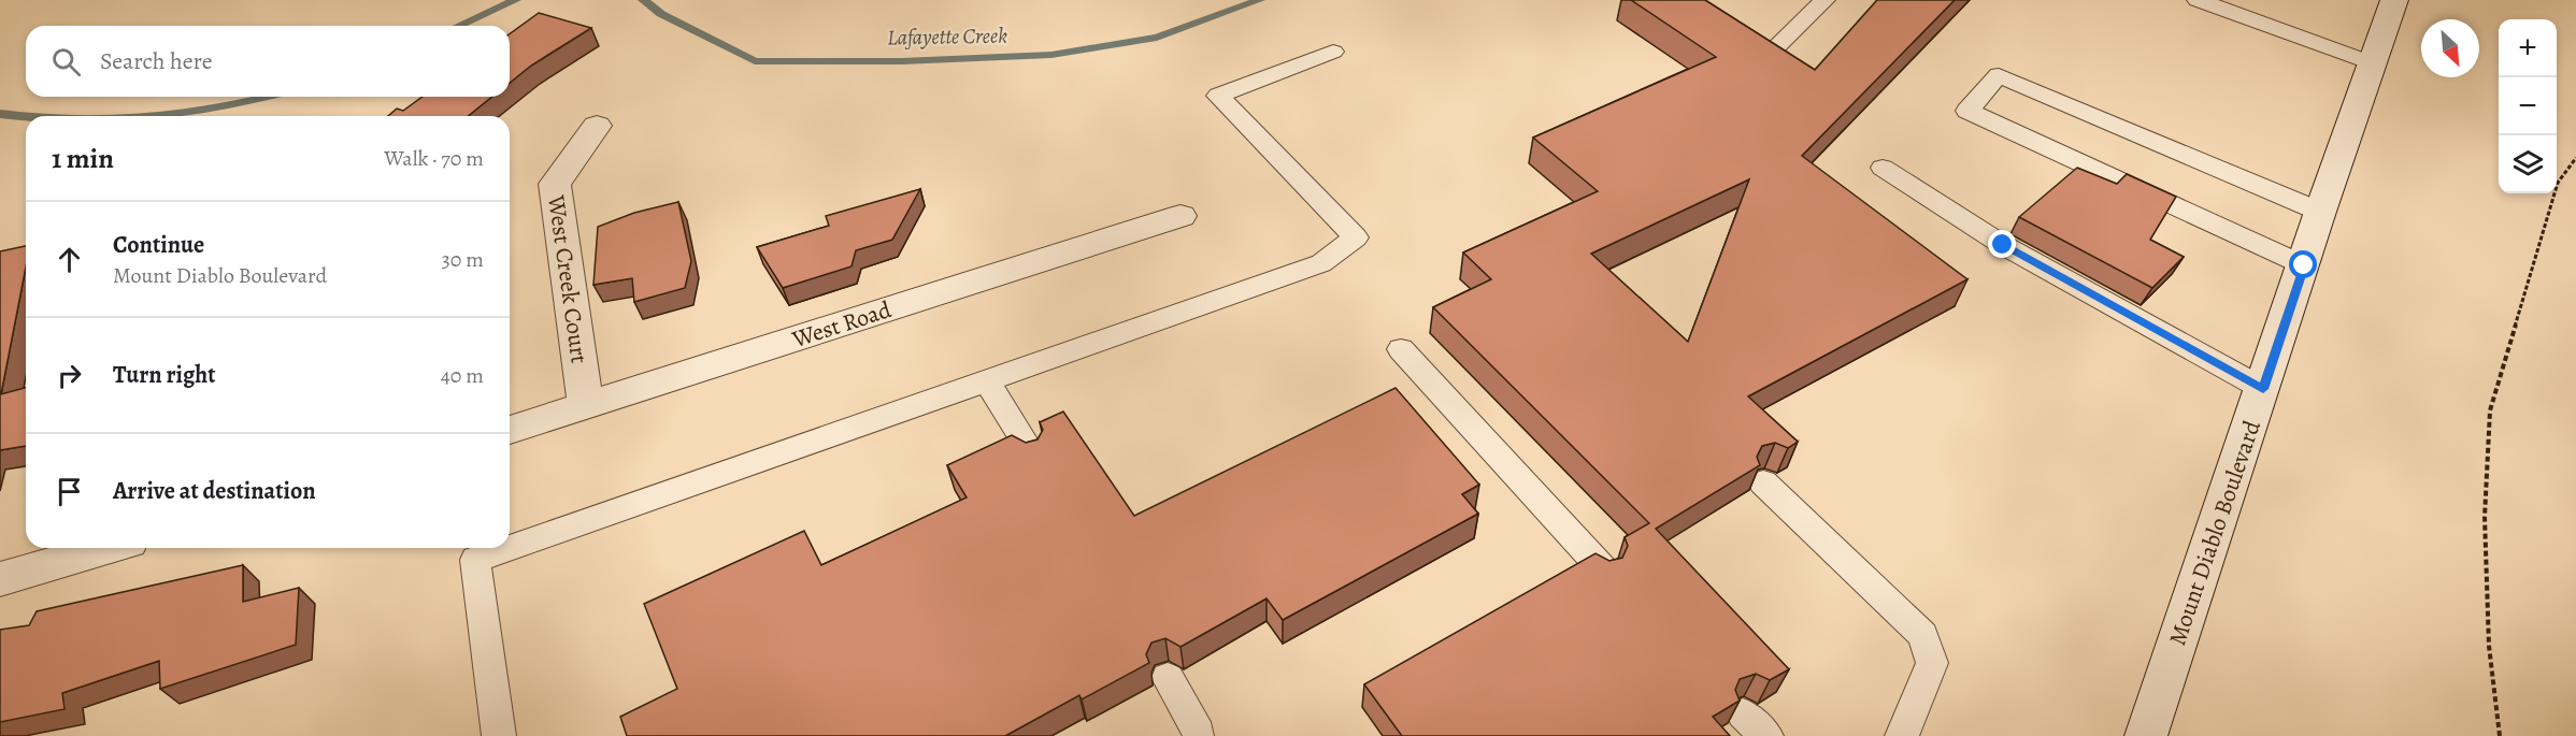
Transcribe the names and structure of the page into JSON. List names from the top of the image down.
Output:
{
  "streets": {
    "main road": ["West Creek Court", "West Road", "Mount Diablo Boulevard"]
  },
  "crossings": [
    ["West Creek Court", "West Road"]
  ],
  "water": ["Lafayette Creek"],
  "north": "bottom right",
  "page": {
    "map_buttons": ["+", "−"],
    "search": "Search here",
    "heading": ["1 min", "Walk · 70 m"],
    "list": [
      ["Continue", "Mount Diablo Boulevard", "30 m"],
      ["Turn right", "40 m"],
      "Arrive at destination"
    ]
  }
}
